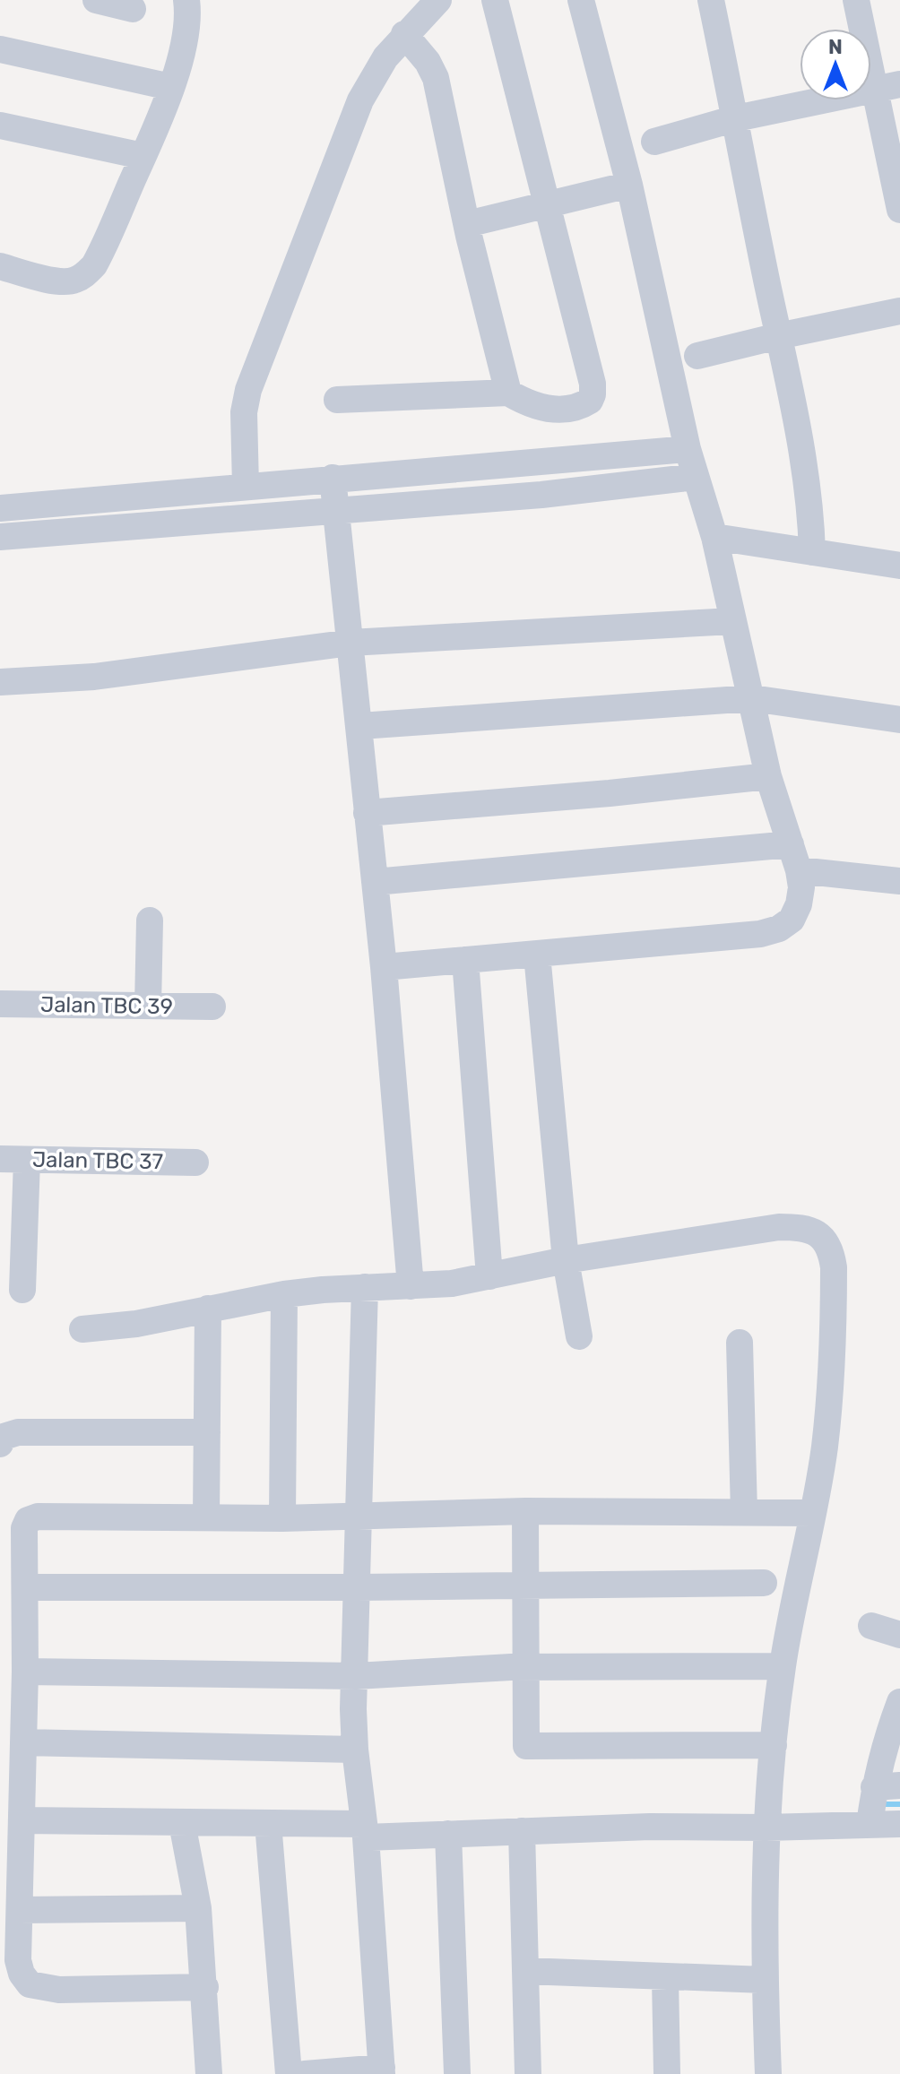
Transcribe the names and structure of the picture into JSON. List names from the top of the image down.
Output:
{
  "streets": {
    "street": ["Jalan TBC 39", "Jalan TBC 37"]
  },
  "north": "top"
}
